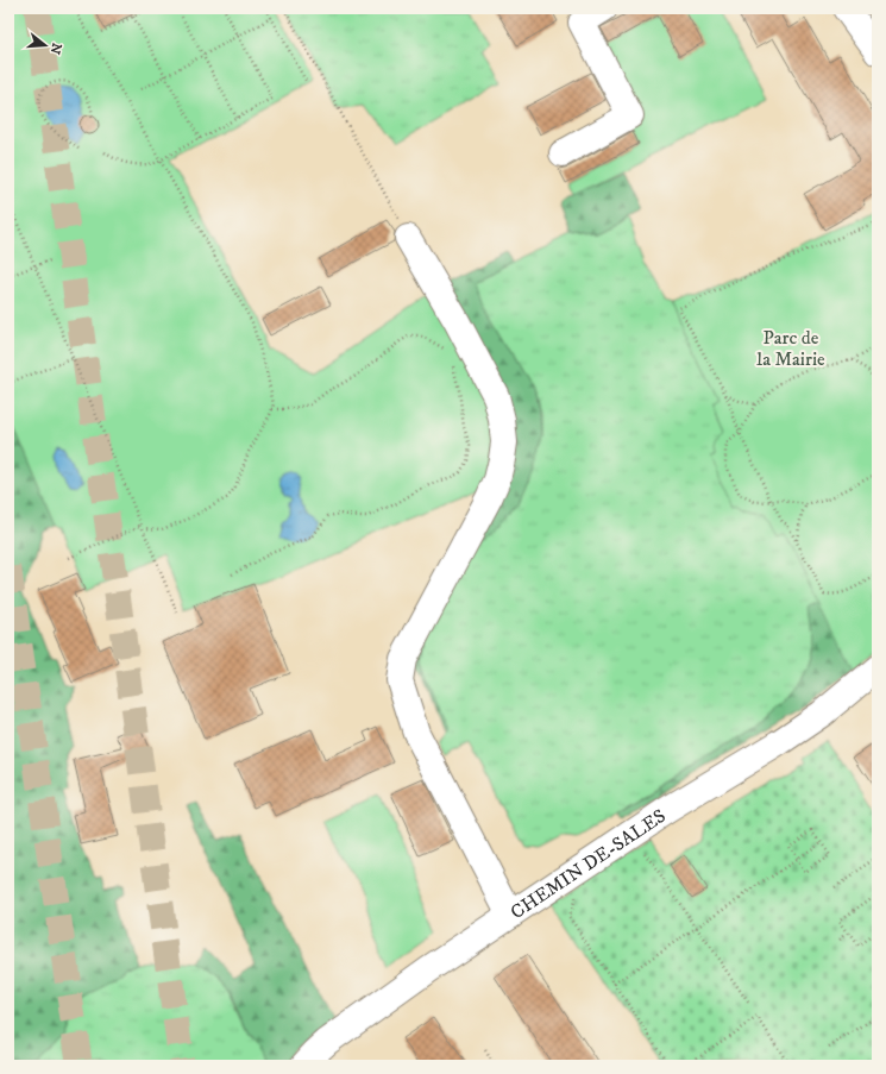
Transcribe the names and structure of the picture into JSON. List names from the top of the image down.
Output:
{
  "streets": {
    "street": ["CHEMIN DE-SALES"]
  },
  "parks": ["Parc de la Mairie"],
  "north": "right"
}
